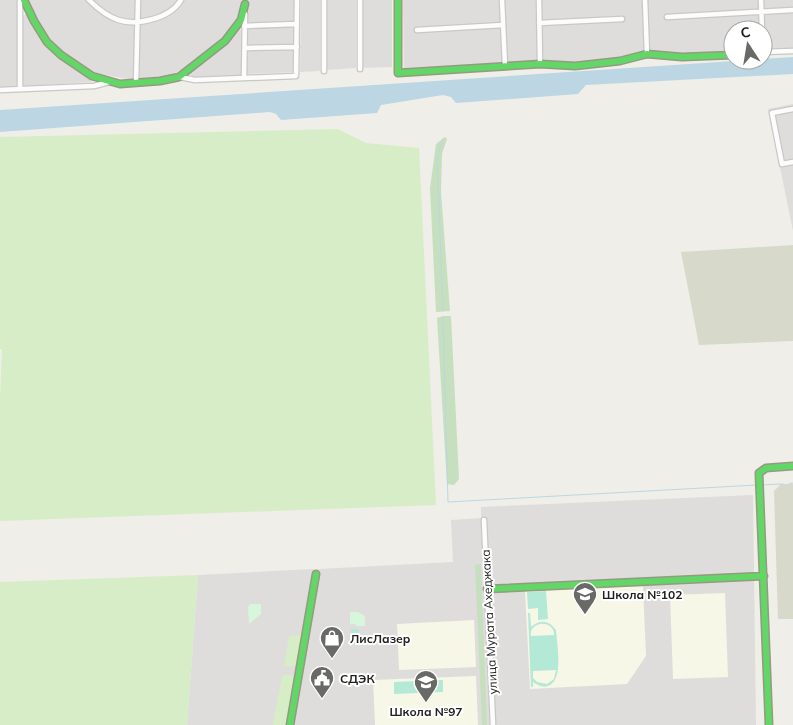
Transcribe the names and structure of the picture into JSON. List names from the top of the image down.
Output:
{
  "streets": {
    "street": ["улица Мурата Ахеджака"]
  },
  "places": {
    "school or university": ["Школа №102", "Школа №97"],
    "shop": ["ЛисЛазер"],
    "public building": ["СДЭК"]
  },
  "north": "top"
}
